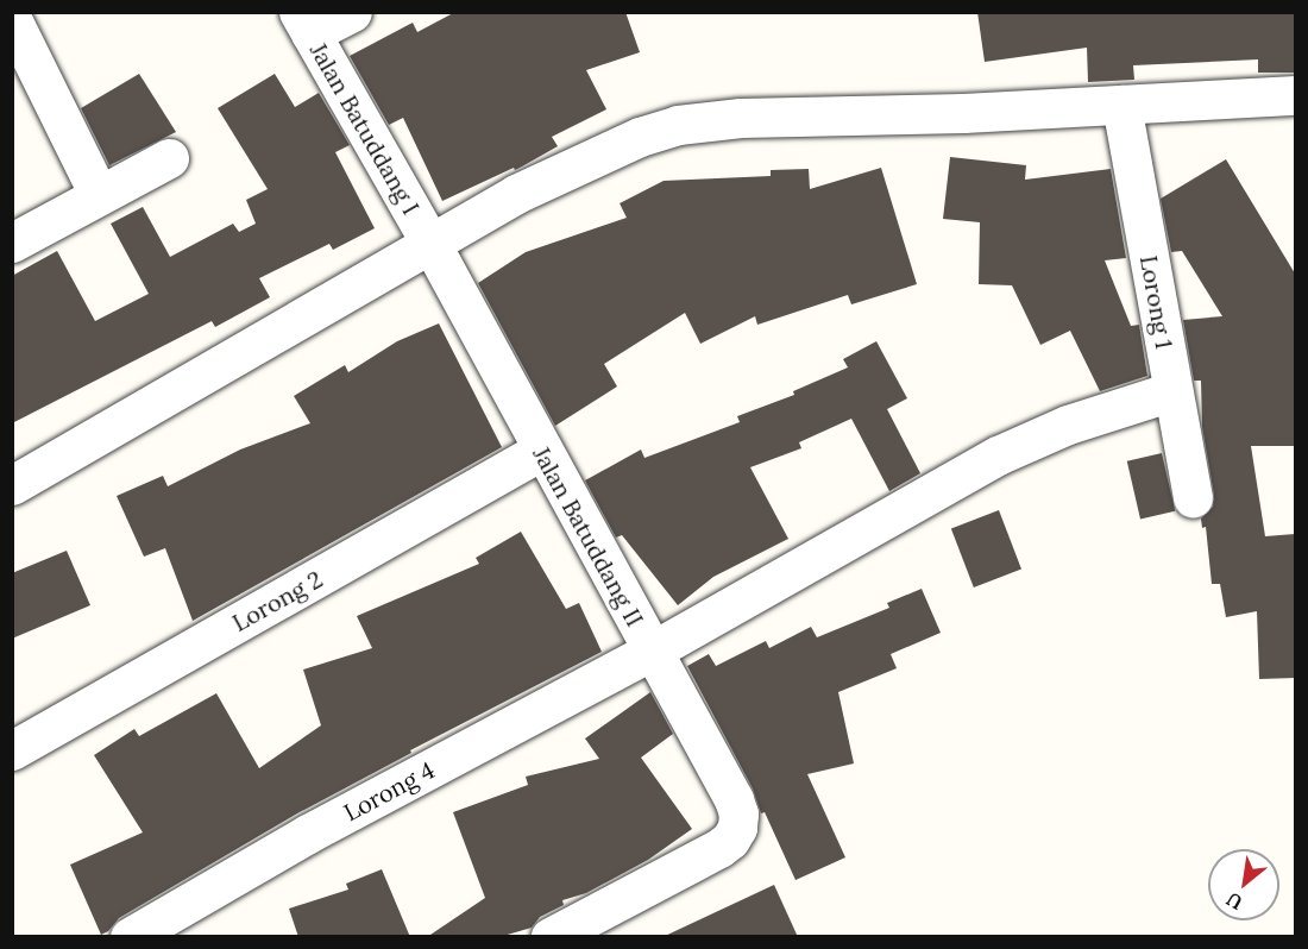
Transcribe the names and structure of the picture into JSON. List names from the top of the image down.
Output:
{
  "streets": {
    "street": [
      "Jalan Batuddang I",
      "Lorong 1",
      "Jalan Batuddang II",
      "Lorong 2",
      "Lorong 4"
    ]
  },
  "crossings": [
    ["Jalan Batuddang I", "Jalan Batuddang II"],
    ["Lorong 1", "Lorong 4"],
    ["Jalan Batuddang II", "Lorong 2"],
    ["Jalan Batuddang II", "Lorong 4"]
  ],
  "north": "bottom left"
}
